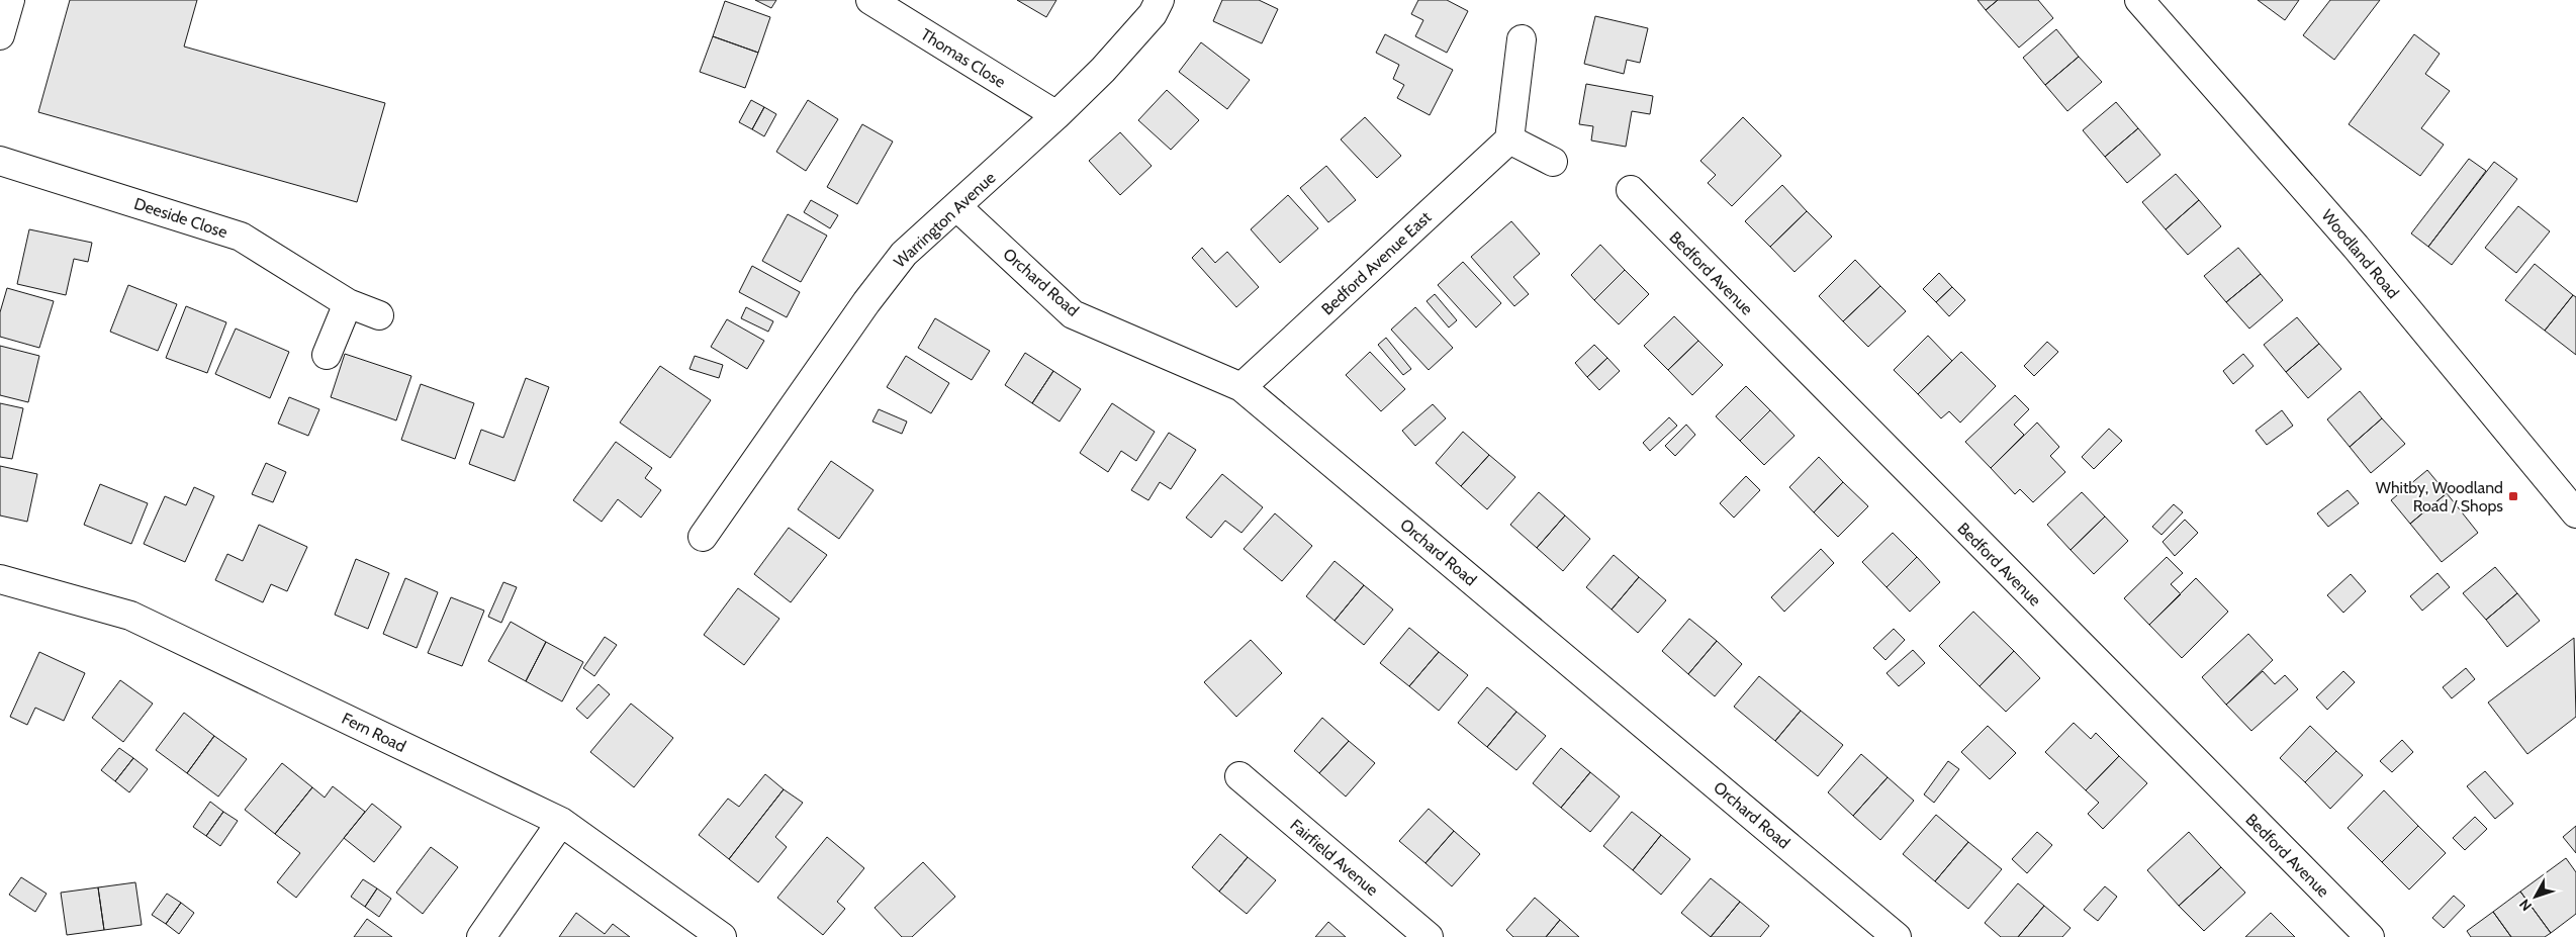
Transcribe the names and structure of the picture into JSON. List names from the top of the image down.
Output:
{
  "streets": {
    "street": [
      "Thomas Close",
      "Deeside Close",
      "Warrington Avenue",
      "Woodland Road",
      "Bedford Avenue East",
      "Bedford Avenue",
      "Orchard Road",
      "Fern Road",
      "Fairfield Avenue"
    ]
  },
  "crossings": [
    ["Thomas Close", "Warrington Avenue"],
    ["Warrington Avenue", "Orchard Road"],
    ["Bedford Avenue East", "Orchard Road"]
  ],
  "places": {
    "transit": ["Whitby, Woodland Road / Shops"]
  },
  "north": "bottom left"
}
